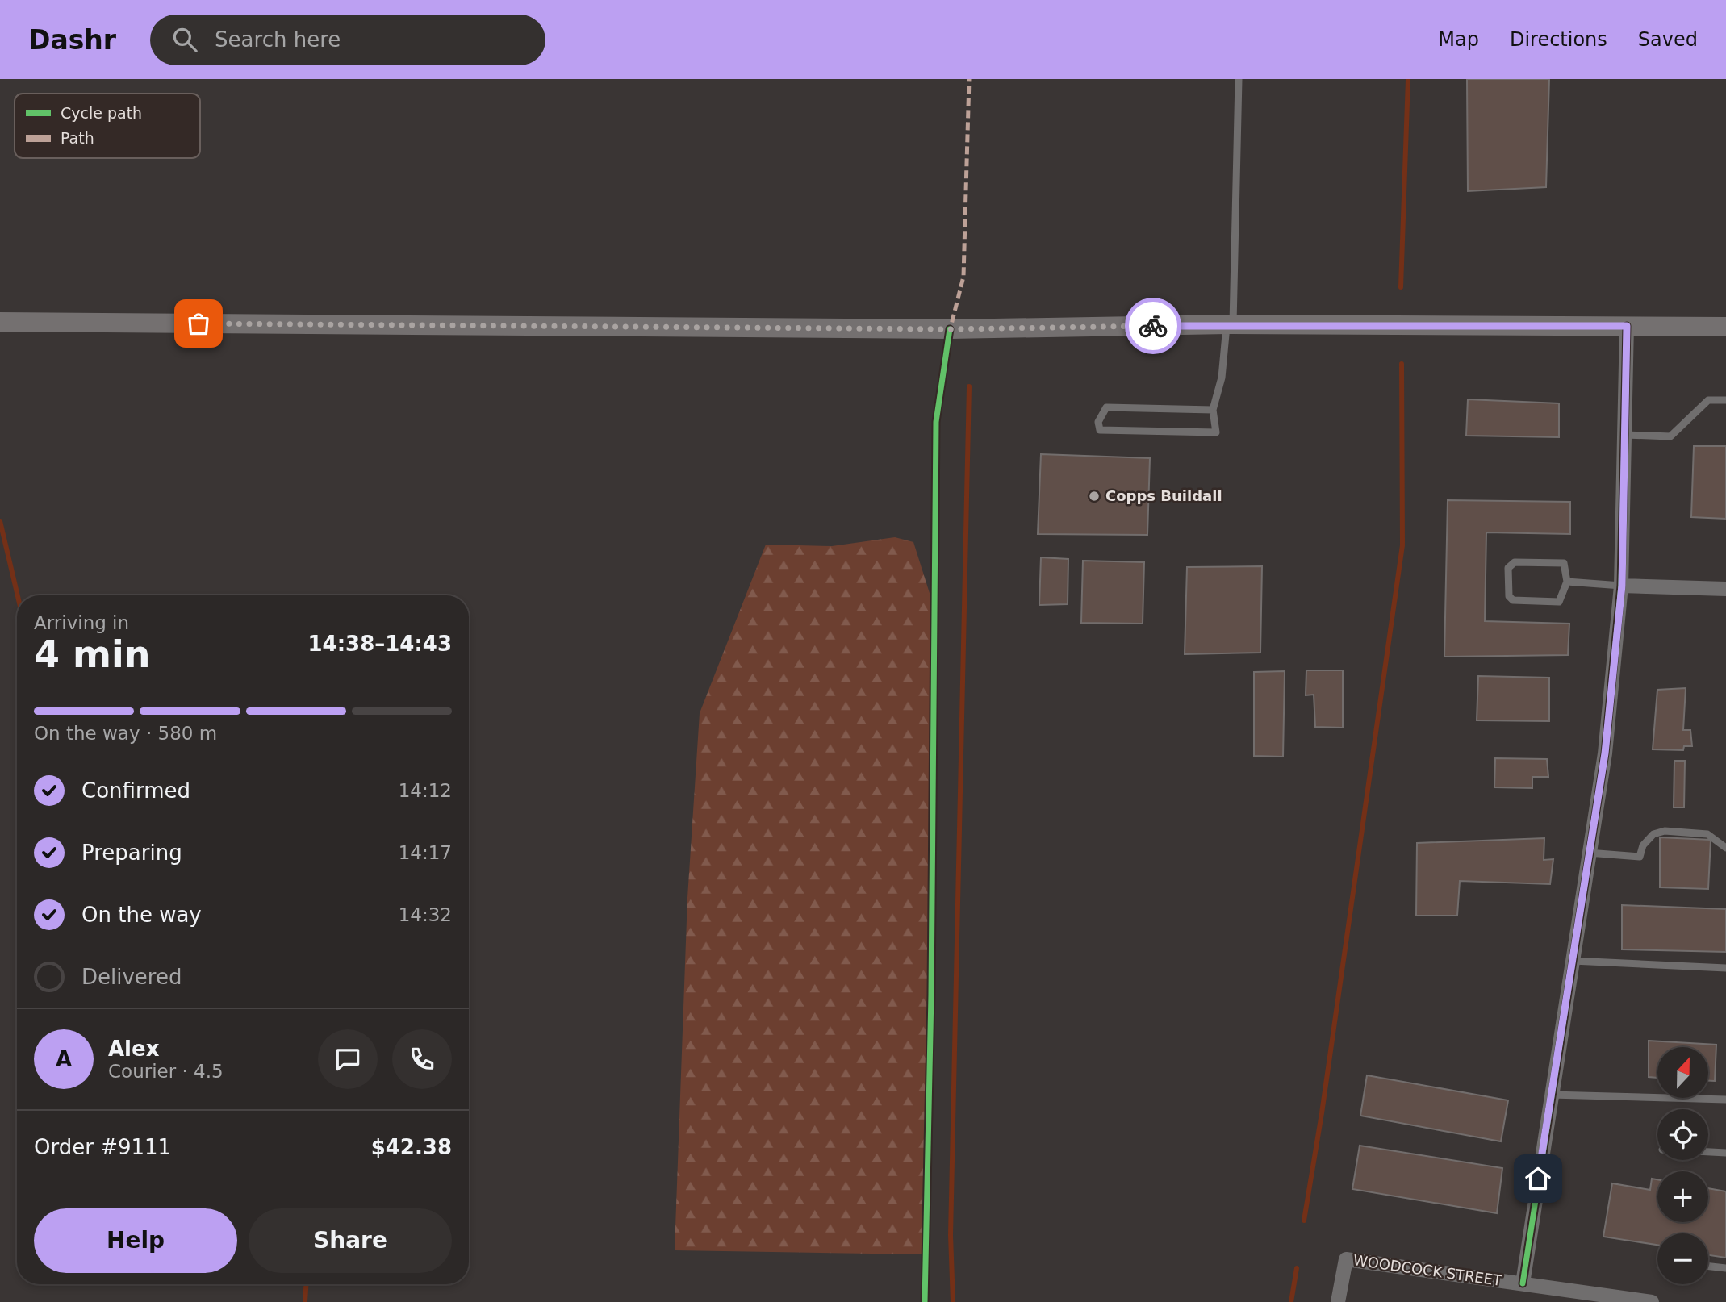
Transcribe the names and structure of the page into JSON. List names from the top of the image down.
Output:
{
  "streets": {
    "street": ["WOODCOCK STREET"]
  },
  "places": ["Copps Buildall"],
  "legend": ["Cycle path", "Path"],
  "north": "top",
  "page": {
    "header": "Dashr",
    "search": "Search here",
    "nav": ["Map", "Directions", "Saved"],
    "heading": ["4 min", "Arriving in", "14:38–14:43"],
    "panel": [
      "Alex",
      "Courier · 4.5",
      "Order #9111",
      "$42.38"
    ],
    "bar": "On the way · 580 m",
    "list": [
      ["Confirmed", "14:12"],
      ["Preparing", "14:17"],
      ["On the way", "14:32"],
      "Delivered"
    ],
    "round": "A",
    "map_buttons": ["+", "−"],
    "buttons": ["Help", "Share"]
  }
}
